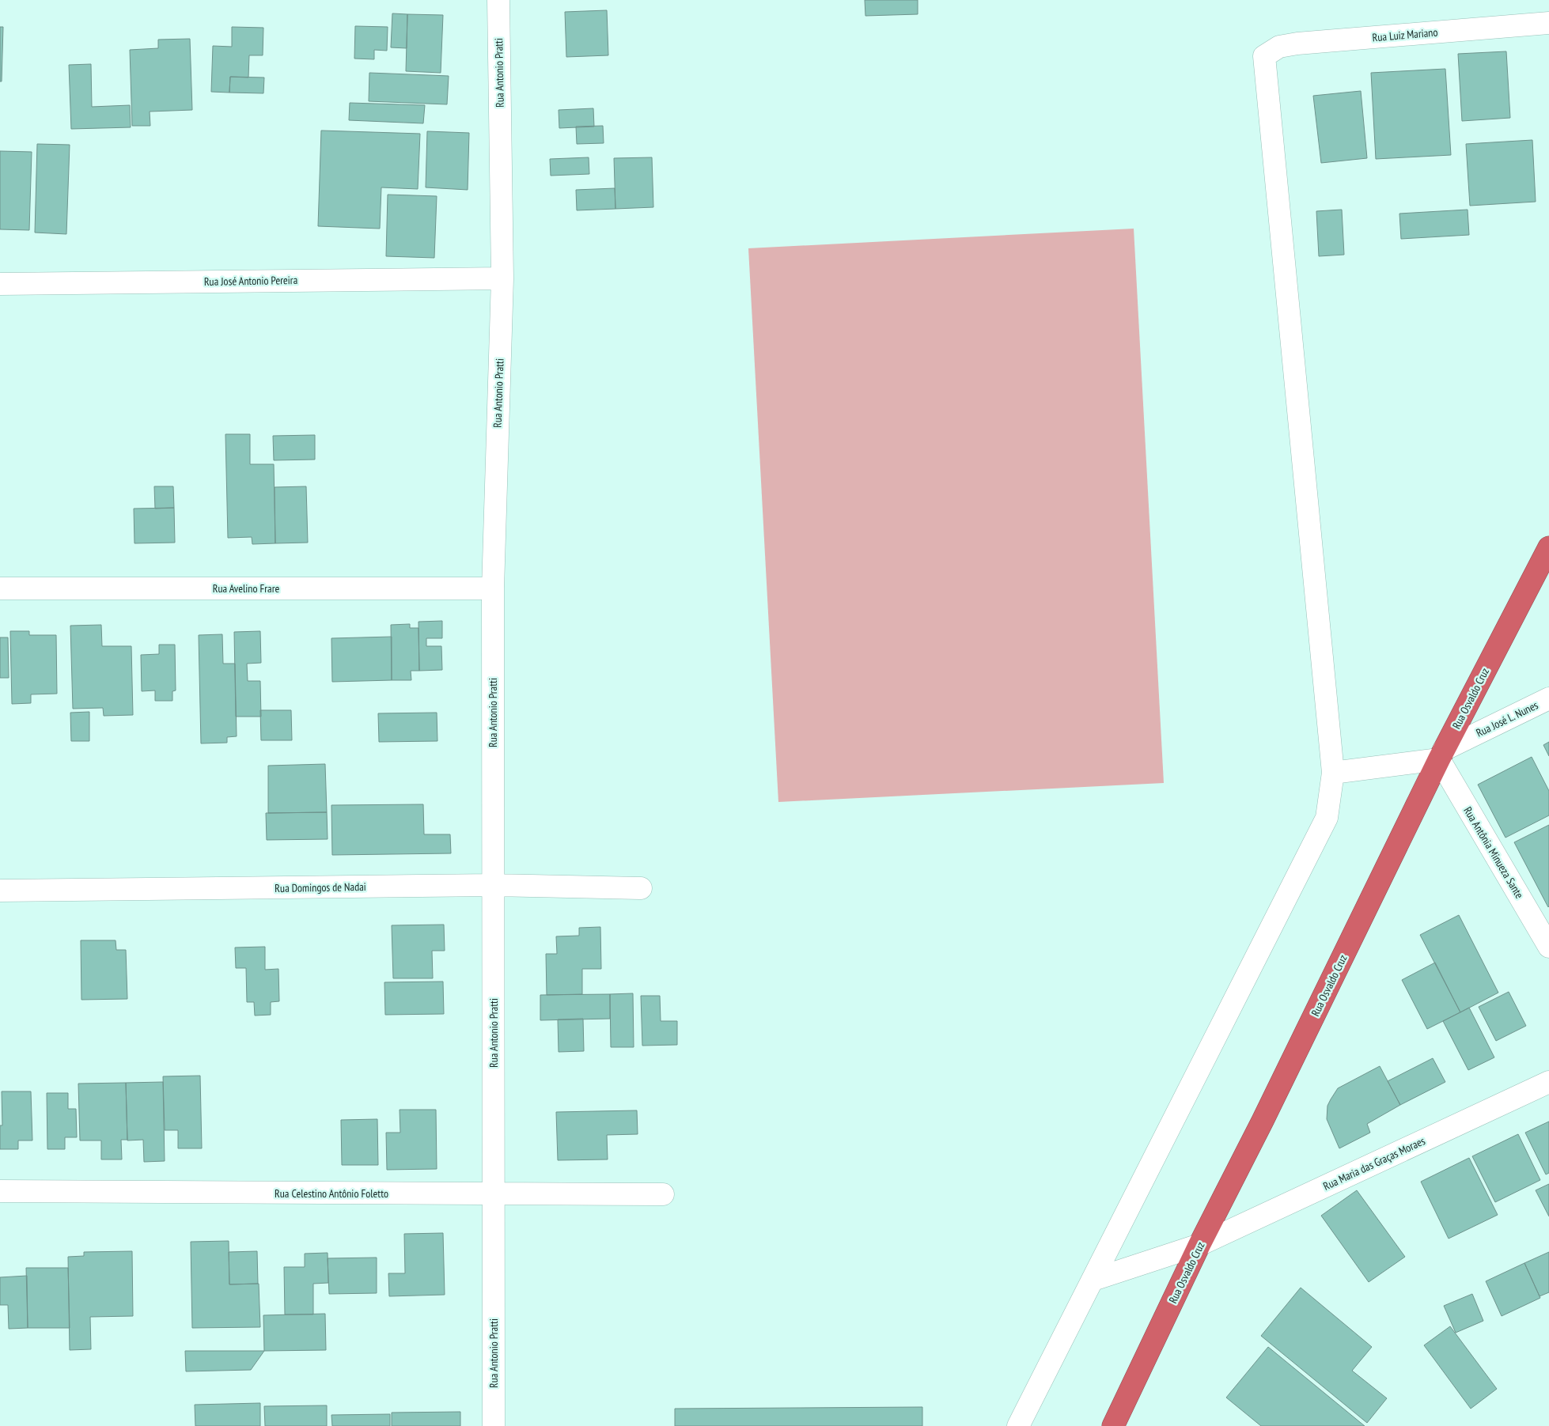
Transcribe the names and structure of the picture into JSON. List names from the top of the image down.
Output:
{
  "streets": {
    "highway": ["Rua Osvaldo Cruz"],
    "street": [
      "Rua Luiz Mariano",
      "Rua Antonio Pratti",
      "Rua José Antonio Pereira",
      "Rua Avelino Frare",
      "Rua José L. Nunes",
      "Rua Antônia Minueza Sante",
      "Rua Domingos de Nadai",
      "Rua Maria das Graças Moraes",
      "Rua Celestino Antônio Foletto"
    ]
  },
  "crossings": [
    ["Rua Luiz Mariano", "Rua José L. Nunes"],
    ["Rua Antonio Pratti", "Rua José Antonio Pereira"],
    ["Rua Antonio Pratti", "Rua Avelino Frare"],
    ["Rua Antonio Pratti", "Rua Domingos de Nadai"],
    ["Rua Antonio Pratti", "Rua Celestino Antônio Foletto"],
    ["Rua Osvaldo Cruz", "Rua José L. Nunes"],
    ["Rua Osvaldo Cruz", "Rua Antônia Minueza Sante"],
    ["Rua Osvaldo Cruz", "Rua Maria das Graças Moraes"],
    ["Rua José L. Nunes", "Rua Antônia Minueza Sante"]
  ]
}
